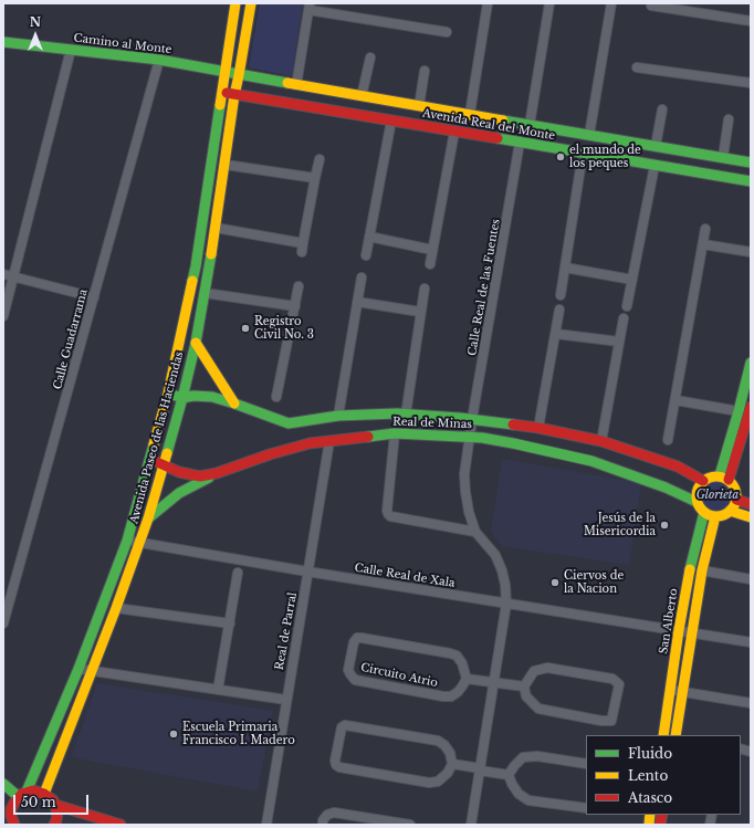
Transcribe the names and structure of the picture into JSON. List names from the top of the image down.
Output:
{
  "streets": {
    "street": [
      "Camino al Monte",
      "Avenida Real del Monte",
      "Calle Real de las Fuentes",
      "Calle Guadarrama",
      "Real de Minas",
      "Avenida Paseo de las Haciendas",
      "Calle Real de Xala",
      "San Alberto",
      "Real de Parral",
      "Circuito Atrio"
    ]
  },
  "crossings": [
    ["Camino al Monte", "Avenida Real del Monte"],
    ["Camino al Monte", "Calle Guadarrama"],
    ["Camino al Monte", "Avenida Paseo de las Haciendas"],
    ["Avenida Real del Monte", "Calle Real de las Fuentes"],
    ["Avenida Real del Monte", "Avenida Paseo de las Haciendas"],
    ["Calle Real de las Fuentes", "Real de Minas"],
    ["Real de Minas", "Avenida Paseo de las Haciendas"],
    ["Real de Minas", "San Alberto"],
    ["Real de Minas", "Real de Parral"],
    ["Avenida Paseo de las Haciendas", "Calle Real de Xala"],
    ["Calle Real de Xala", "San Alberto"],
    ["Calle Real de Xala", "Real de Parral"]
  ],
  "parks": ["Glorieta"],
  "places": [
    "el mundo de los peques",
    "Registro Civil No. 3",
    "Jesús de la Misericordia",
    "Ciervos de la Nacion",
    "Escuela Primaria Francisco I. Madero"
  ],
  "legend": ["Fluido", "Lento", "Atasco"],
  "scale_bar": "50 m",
  "north": "top"
}
